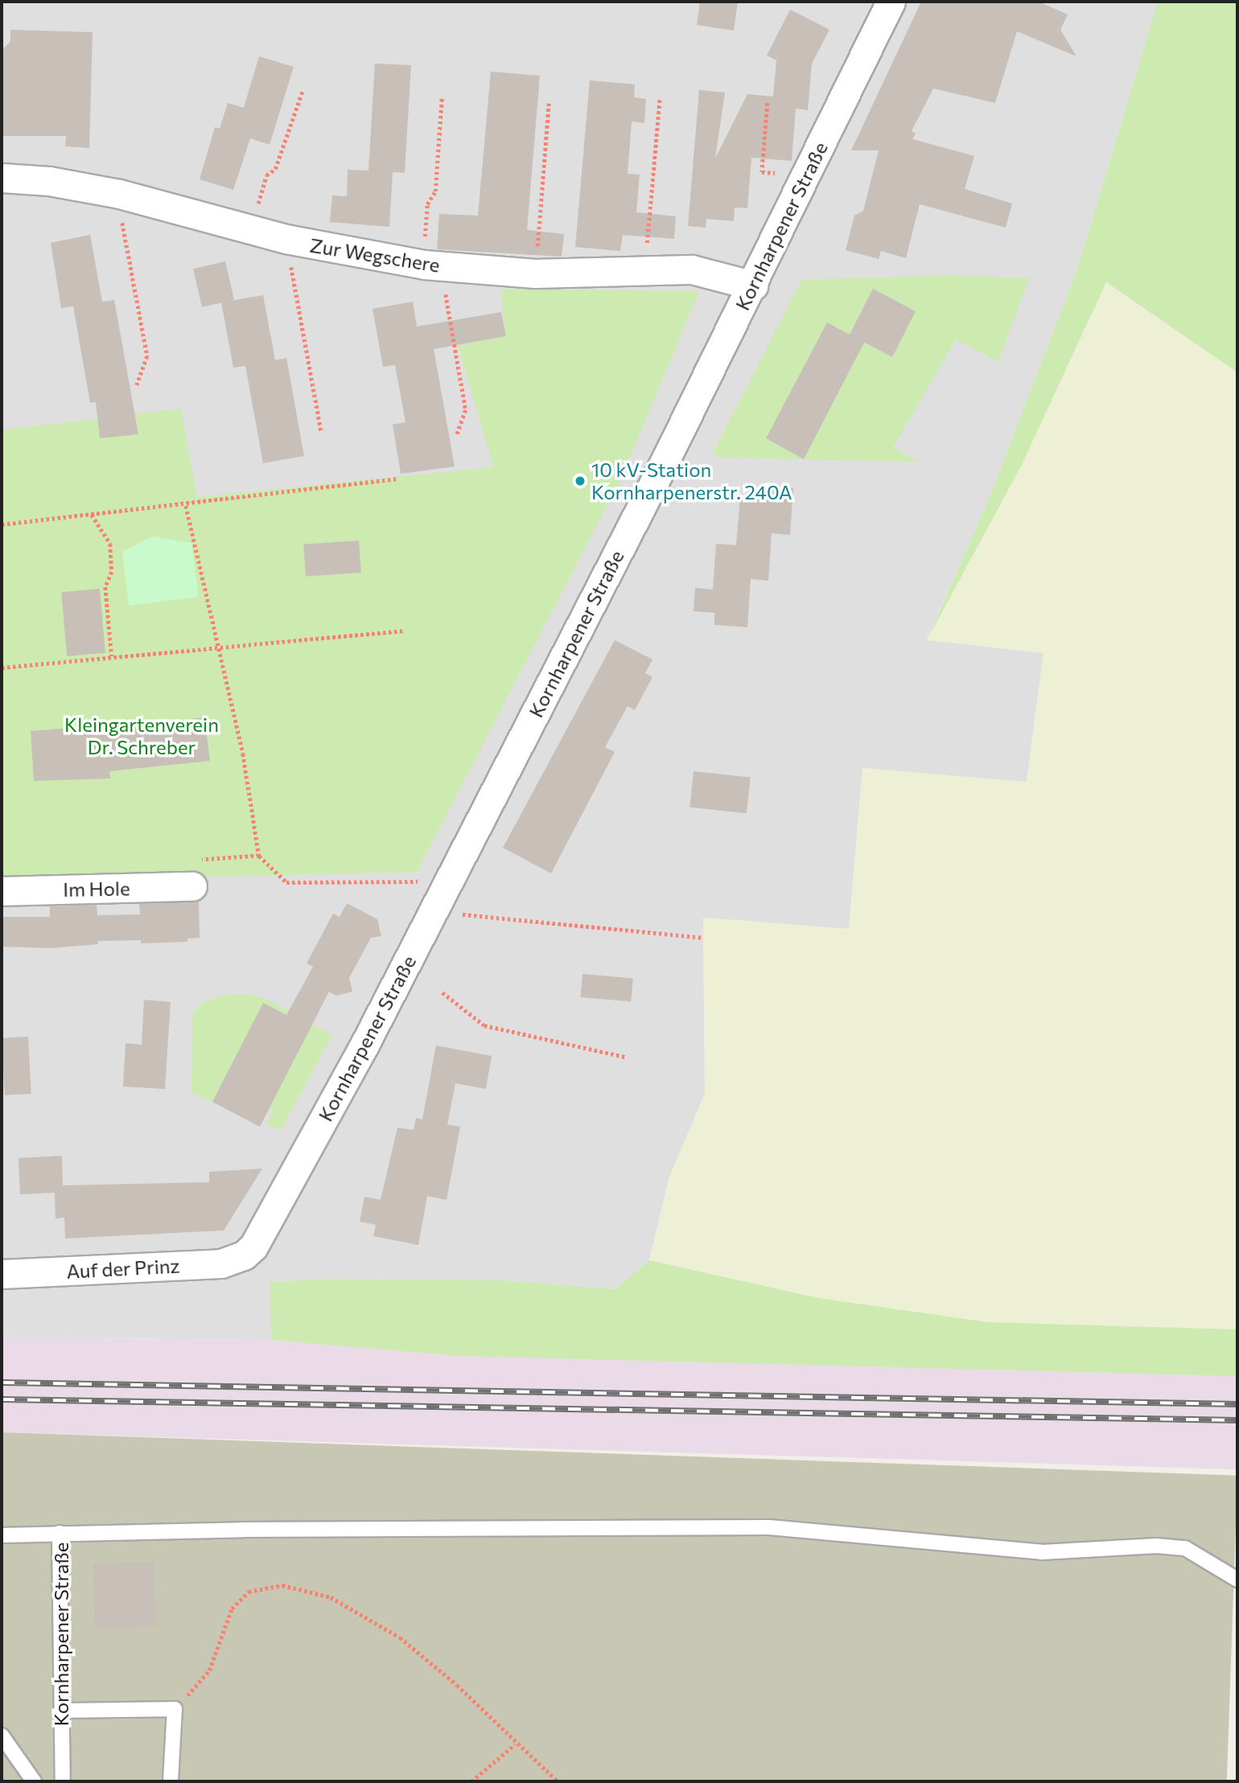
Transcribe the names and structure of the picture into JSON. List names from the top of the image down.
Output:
{
  "streets": {
    "street": [
      "Kornharpener Straße",
      "Zur Wegschere",
      "Im Hole",
      "Auf der Prinz"
    ]
  },
  "crossings": [
    ["Kornharpener Straße", "Zur Wegschere"],
    ["Kornharpener Straße", "Auf der Prinz"]
  ],
  "parks": ["Kleingartenverein Dr. Schreber"],
  "places": ["10 kV-Station Kornharpenerstr. 240A"]
}
